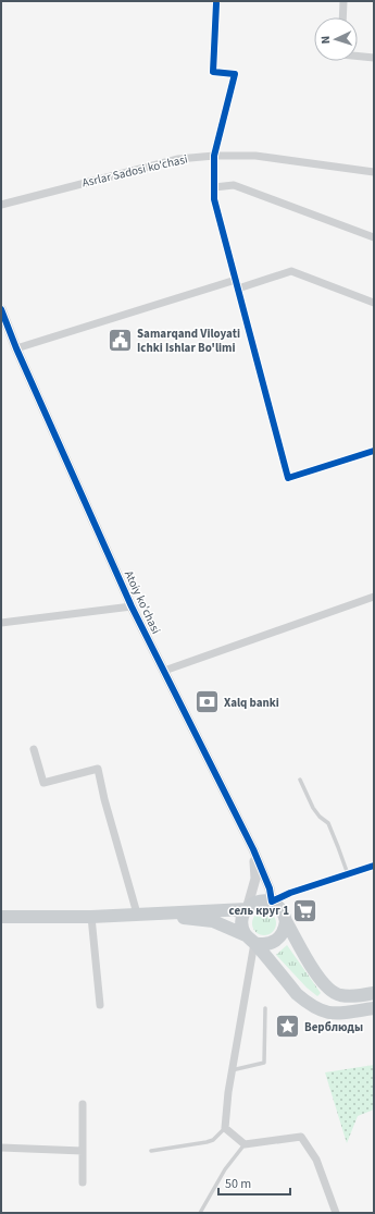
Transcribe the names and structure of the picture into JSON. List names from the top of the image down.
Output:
{
  "streets": {
    "street": ["Asrlar Sadosi ko'chasi", "Atoiy ko'chasi"]
  },
  "places": {
    "public building": ["Samarqand Viloyati Ichki Ishlar Bo'limi"],
    "bank": ["Xalq banki"],
    "supermarket": ["сель круг 1"],
    "place": ["Верблюды"]
  },
  "scale_bar": "50 m",
  "north": "left"
}
